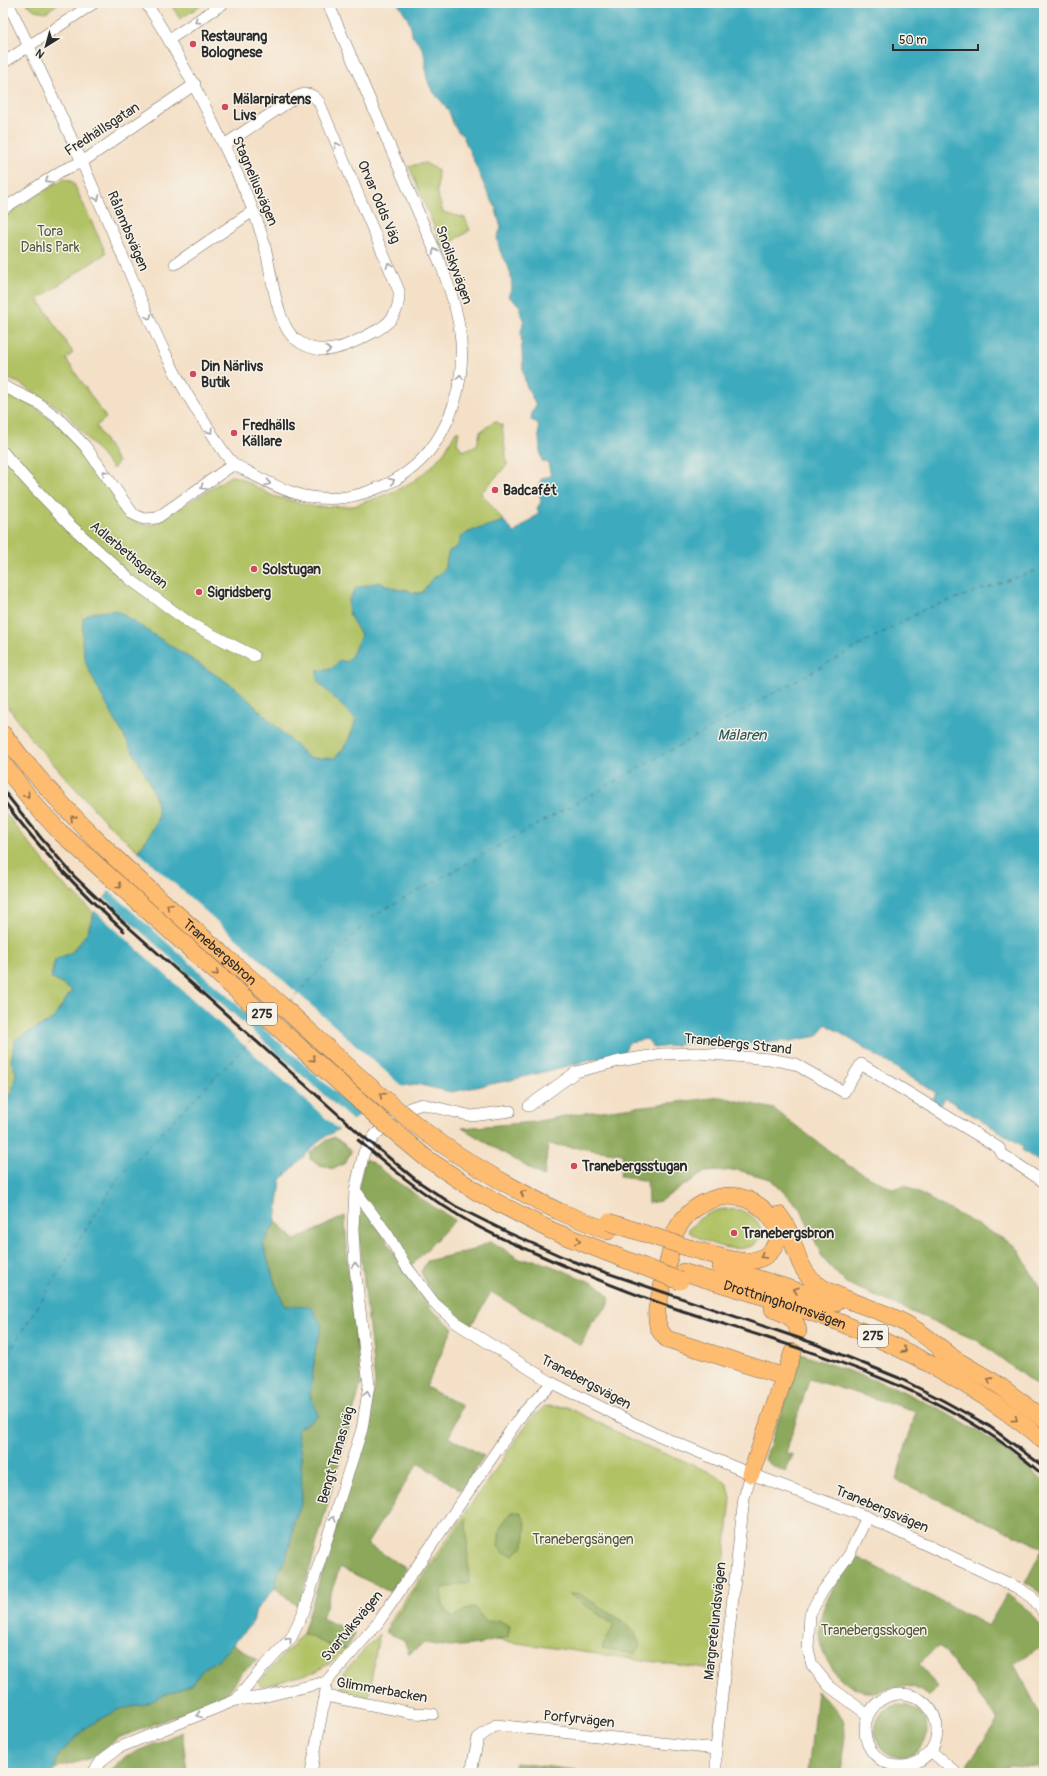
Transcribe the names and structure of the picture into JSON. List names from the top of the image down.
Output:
{
  "streets": {
    "main road": ["Tranebergsbron", "275", "Drottningholmsvägen"],
    "street": [
      "Fredhällsgatan",
      "Stagneliusvägen",
      "Orvar Odds Väg",
      "Rålambsvägen",
      "Snoilskyvägen",
      "Adlerbethsgatan",
      "Tranebergs Strand",
      "Tranebergsvägen",
      "Bengt Tranas väg",
      "Margretelundsvägen",
      "Svartviksvägen",
      "Glimmerbacken",
      "Porfyrvägen"
    ]
  },
  "crossings": [
    ["Fredhällsgatan", "Stagneliusvägen"],
    ["Fredhällsgatan", "Rålambsvägen"],
    ["Stagneliusvägen", "Orvar Odds Väg"],
    ["Rålambsvägen", "Snoilskyvägen"],
    ["Tranebergsbron", "Drottningholmsvägen"],
    ["Tranebergsvägen", "Bengt Tranas väg"],
    ["Tranebergsvägen", "Margretelundsvägen"],
    ["Tranebergsvägen", "Svartviksvägen"],
    ["Bengt Tranas väg", "Svartviksvägen"],
    ["Margretelundsvägen", "Porfyrvägen"]
  ],
  "one_way": ["Fredhällsgatan", "Rålambsvägen", "Bengt Tranas väg"],
  "water": ["Mälaren"],
  "parks": ["Tora Dahls Park", "Tranebergsängen", "Tranebergsskogen"],
  "places": [
    "Restaurang Bolognese",
    "Mälarpiratens Livs",
    "Din Närlivs Butik",
    "Fredhälls Källare",
    "Badcafét",
    "Solstugan",
    "Sigridsberg",
    "Tranebergsstugan",
    "Tranebergsbron"
  ],
  "scale_bar": "50 m",
  "north": "bottom left"
}
